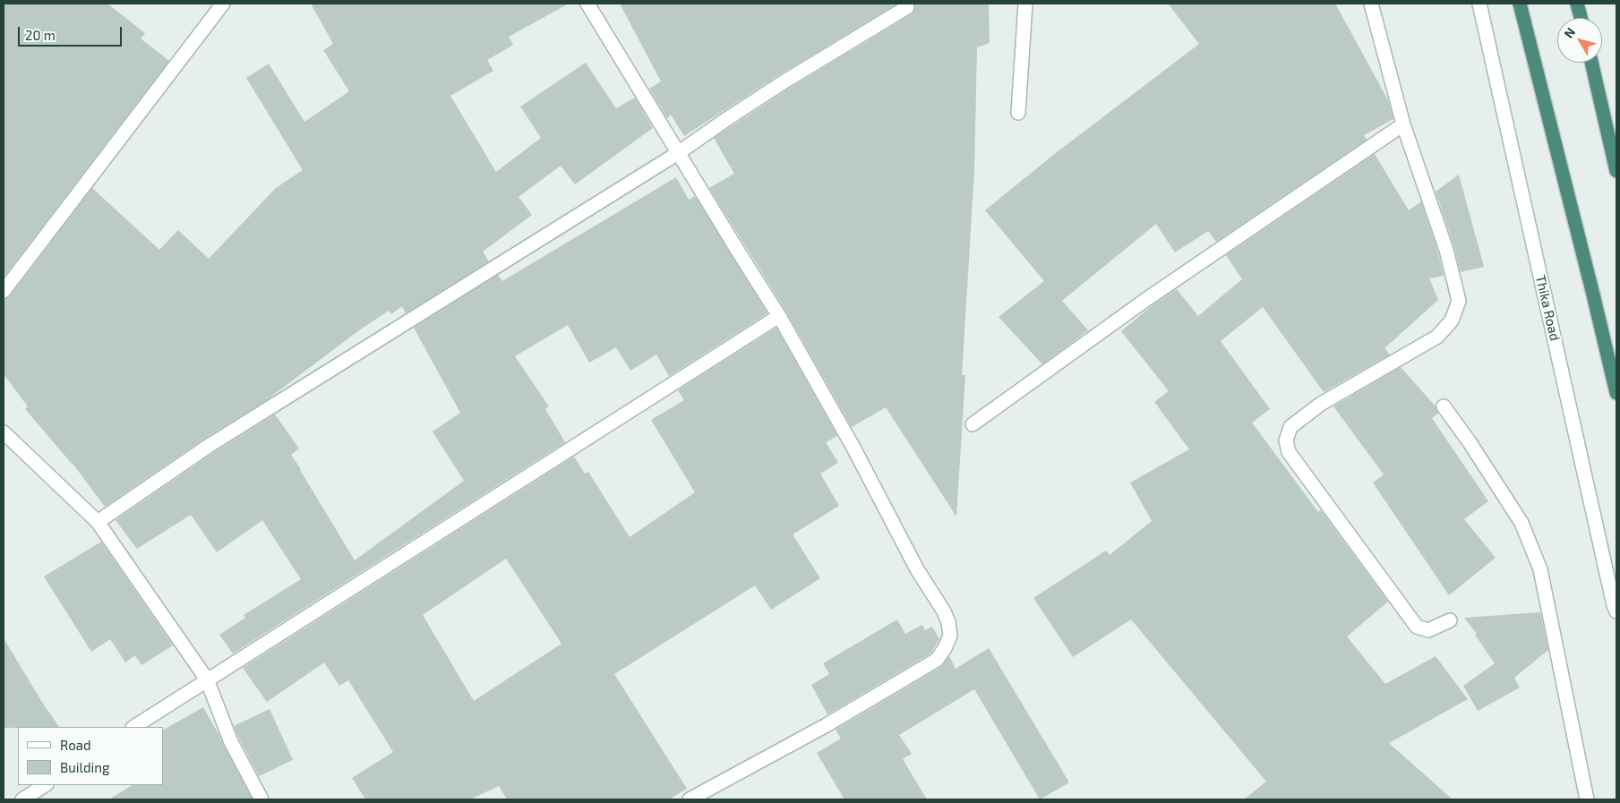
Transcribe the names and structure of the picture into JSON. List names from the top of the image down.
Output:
{
  "streets": {
    "street": ["Thika Road"]
  },
  "legend": ["Road", "Building"],
  "scale_bar": "20 m",
  "north": "top left"
}
